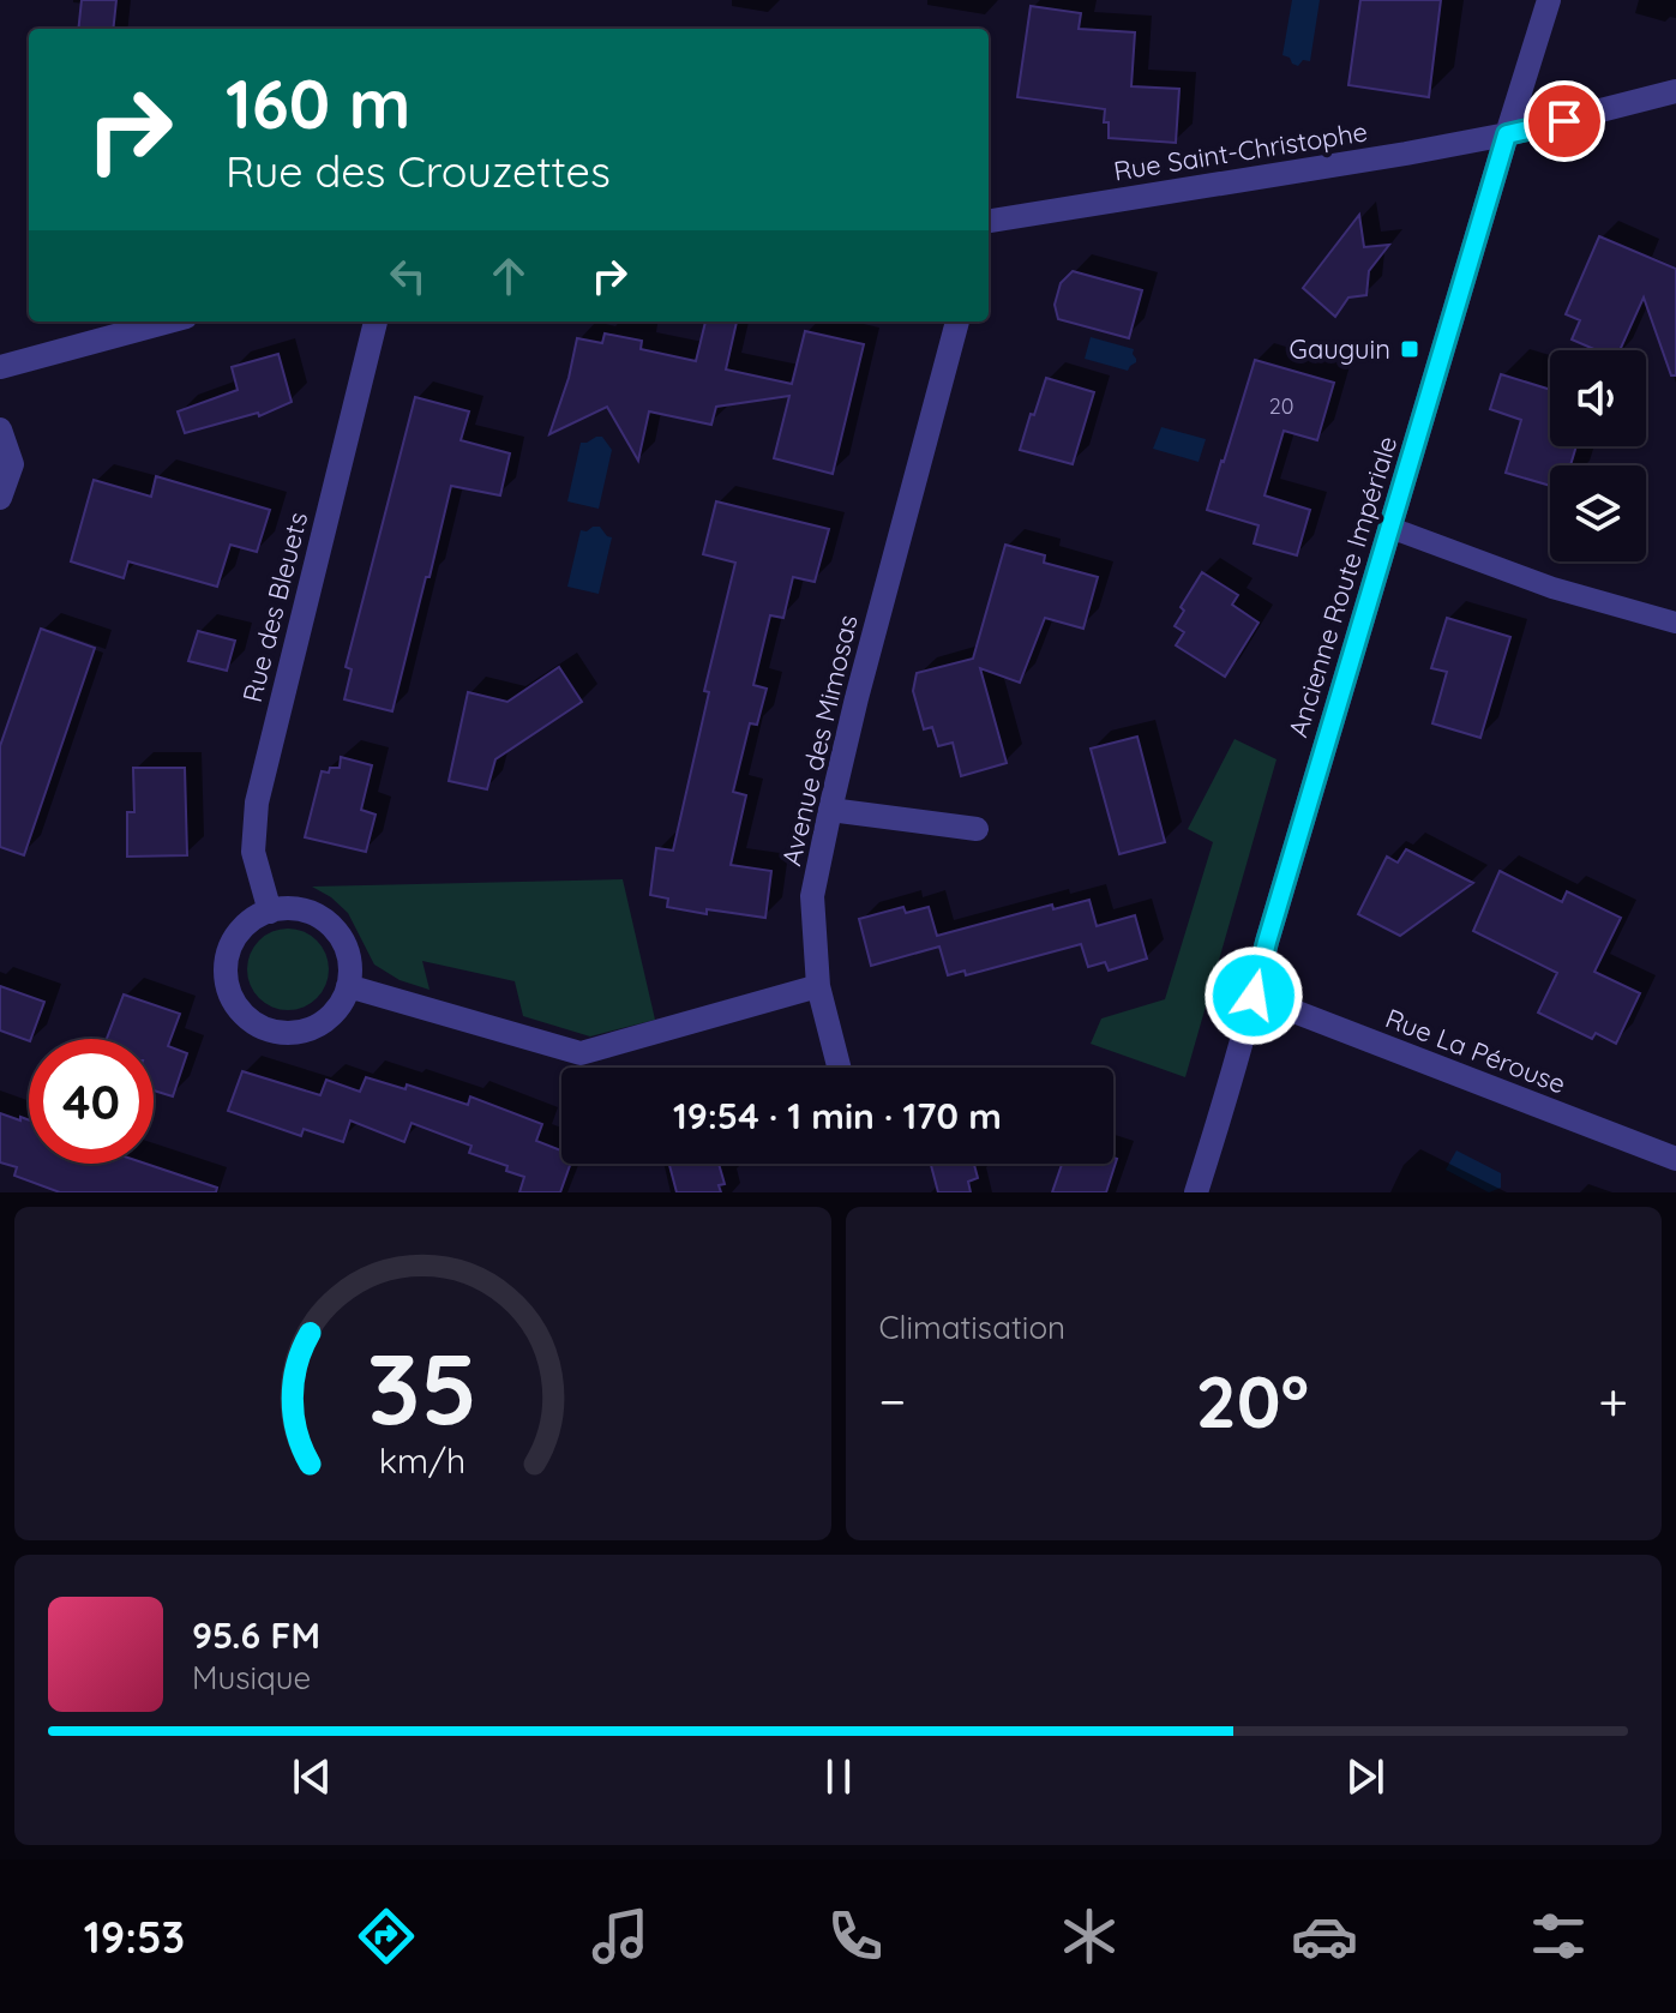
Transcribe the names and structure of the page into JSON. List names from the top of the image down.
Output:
{
  "streets": {
    "street": [
      "Rue Saint-Christophe",
      "Ancienne Route Impériale",
      "Rue des Bleuets",
      "Avenue des Mimosas",
      "Rue La Pérouse"
    ]
  },
  "crossings": [
    ["Rue Saint-Christophe", "Ancienne Route Impériale"],
    ["Ancienne Route Impériale", "Rue La Pérouse"]
  ],
  "places": {
    "transit": ["Gauguin"]
  },
  "house_numbers": ["20"],
  "page": {
    "turn": ["160 m", "Rue des Crouzettes"],
    "limit": "40",
    "trip": "19:54 · 1 min · 170 m",
    "tile": "Climatisation",
    "heat": ["−", "20°", "+"],
    "song": ["95.6 FM", "Musique"],
    "tabs": "19:53",
    "gauge": ["35", "km/h"]
  }
}
